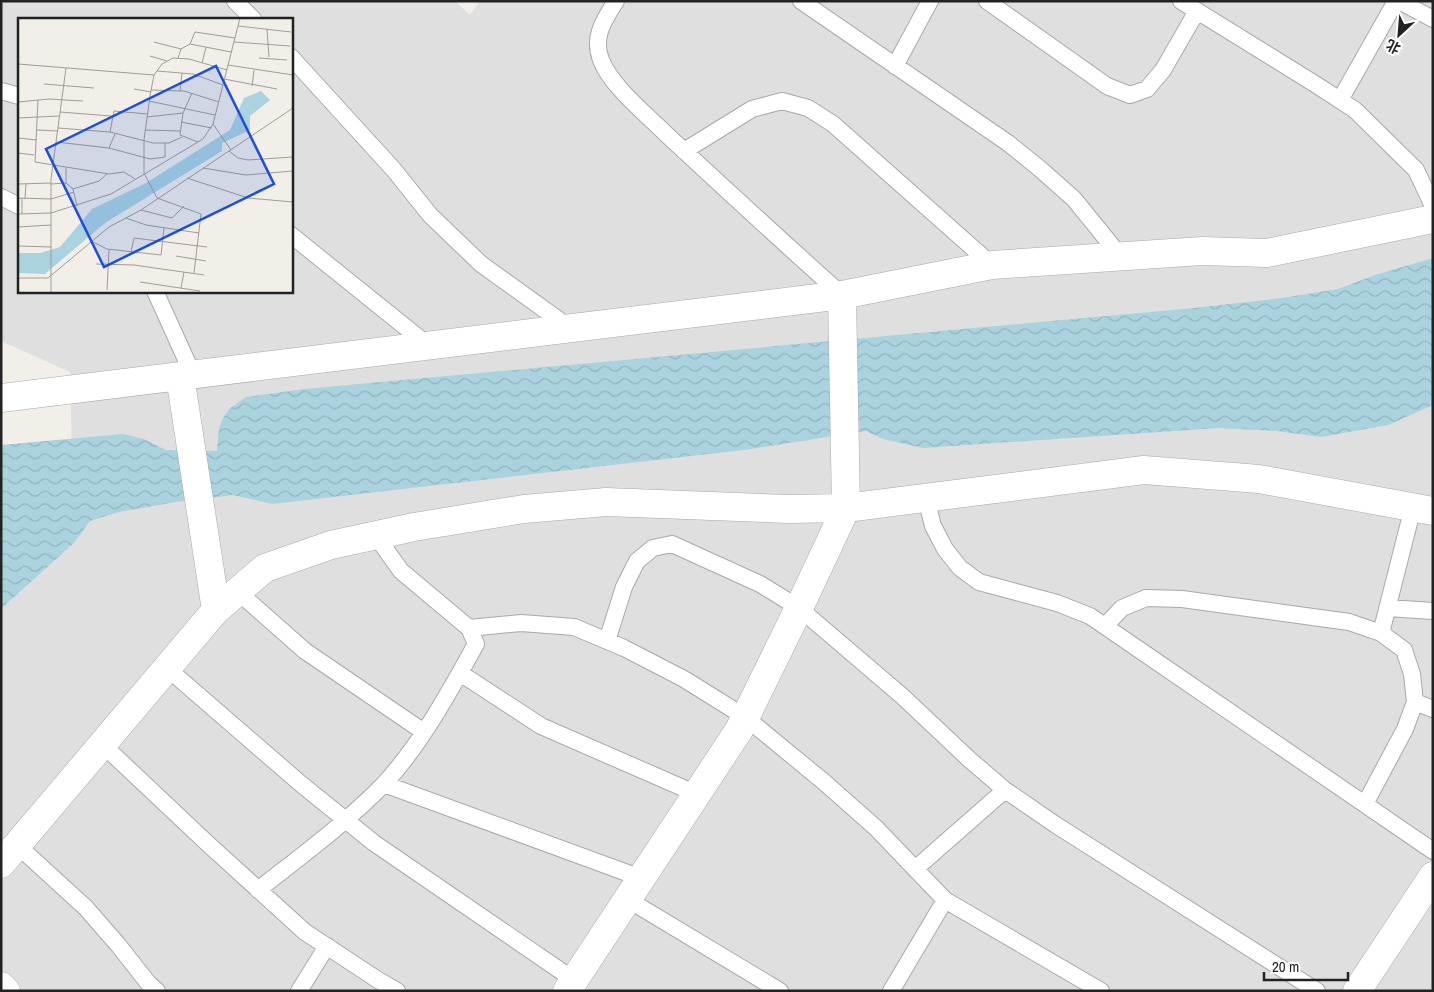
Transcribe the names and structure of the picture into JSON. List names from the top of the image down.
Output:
{
  "scale_bar": "20 m",
  "north": "bottom left"
}
